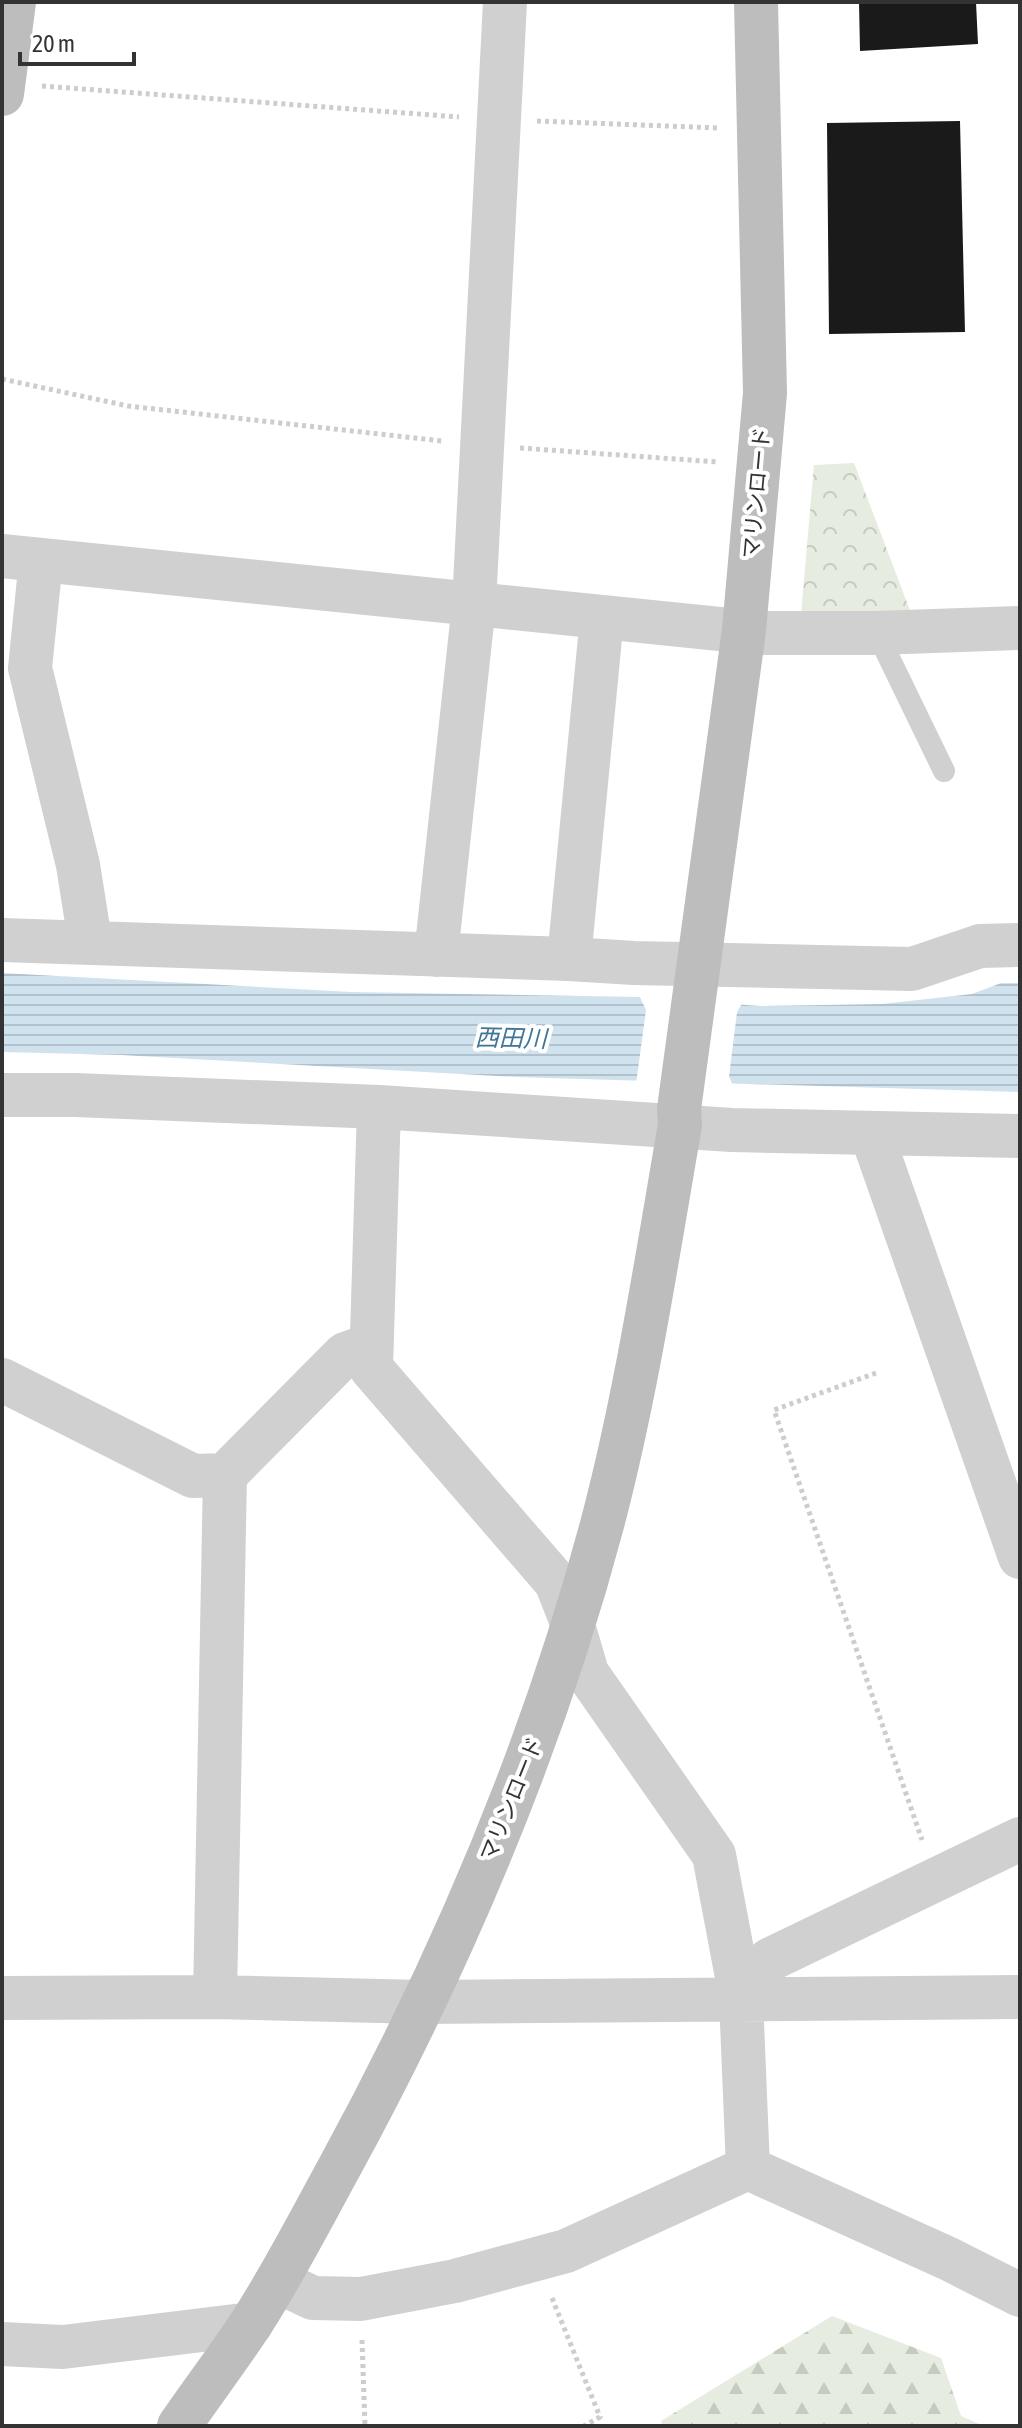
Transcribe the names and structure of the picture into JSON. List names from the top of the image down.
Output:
{
  "streets": {
    "street": ["マリンロード"]
  },
  "water": ["西田川"],
  "scale_bar": "20 m"
}
